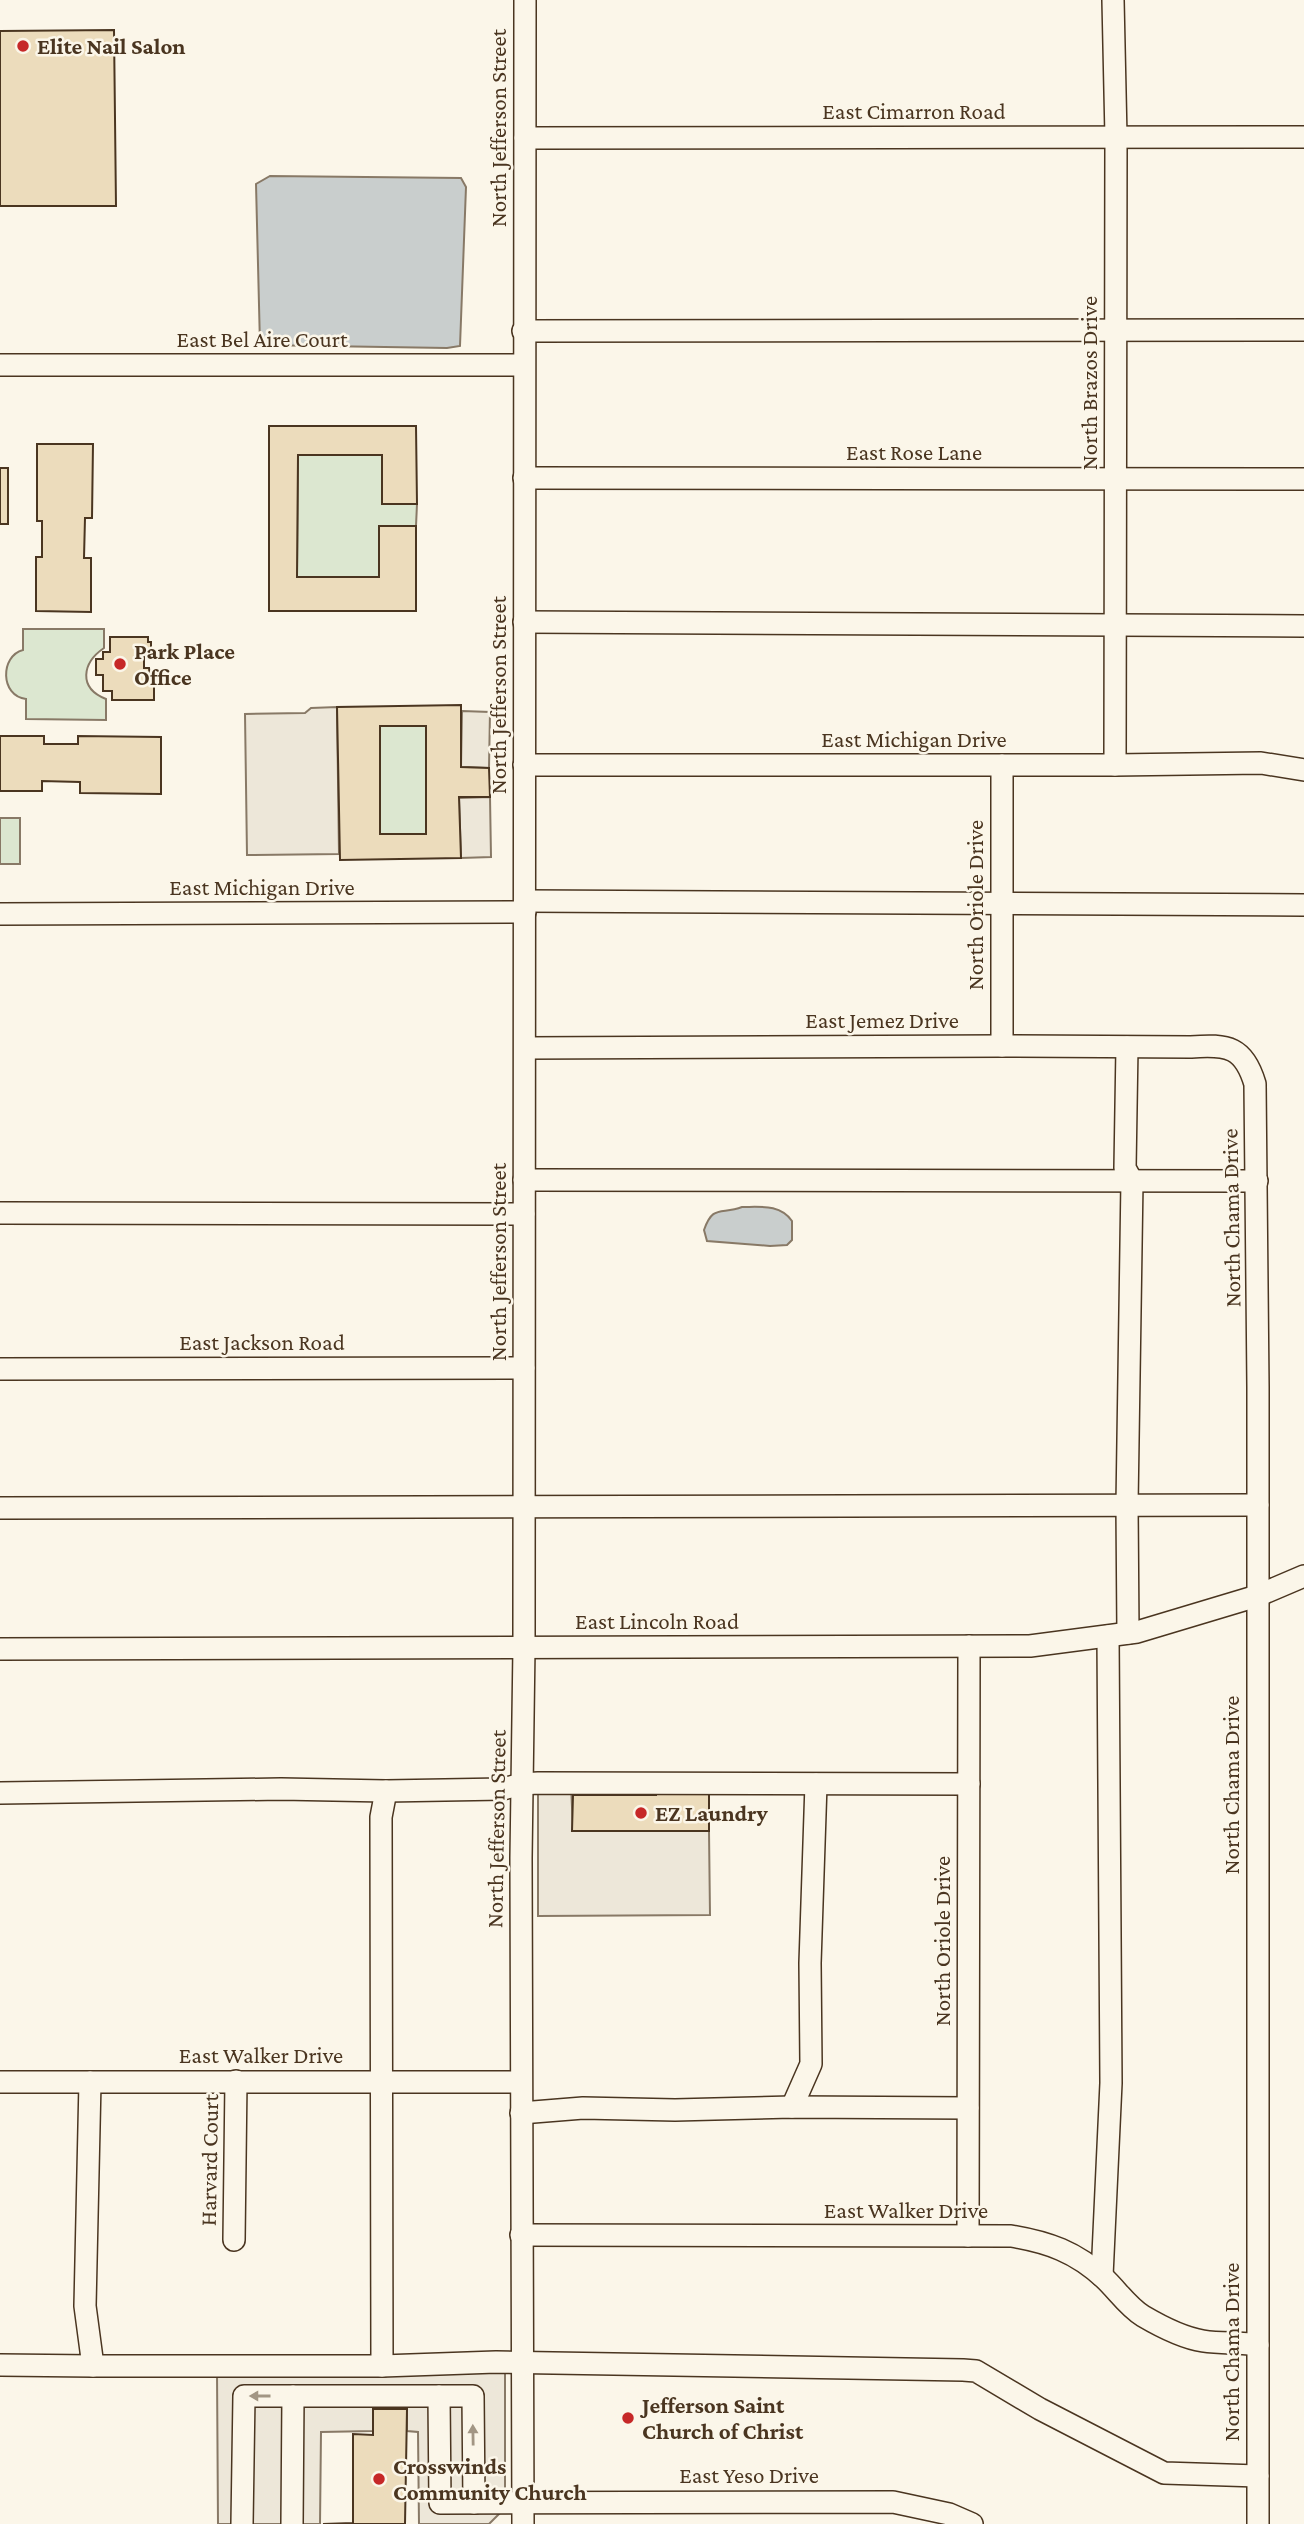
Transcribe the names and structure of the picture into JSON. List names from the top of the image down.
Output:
{
  "streets": {
    "street": [
      "East Cimarron Road",
      "North Jefferson Street",
      "East Bel Aire Court",
      "North Brazos Drive",
      "East Rose Lane",
      "East Michigan Drive",
      "North Oriole Drive",
      "East Jemez Drive",
      "North Chama Drive",
      "East Jackson Road",
      "East Lincoln Road",
      "East Walker Drive",
      "Harvard Court",
      "East Yeso Drive"
    ]
  },
  "crossings": [
    ["East Cimarron Road", "North Jefferson Street"],
    ["East Cimarron Road", "North Brazos Drive"],
    ["North Jefferson Street", "East Bel Aire Court"],
    ["North Jefferson Street", "East Rose Lane"],
    ["North Jefferson Street", "East Michigan Drive"],
    ["North Jefferson Street", "East Jemez Drive"],
    ["North Jefferson Street", "East Jackson Road"],
    ["North Jefferson Street", "East Lincoln Road"],
    ["North Jefferson Street", "East Walker Drive"],
    ["North Jefferson Street", "East Yeso Drive"],
    ["North Brazos Drive", "East Rose Lane"],
    ["North Brazos Drive", "East Michigan Drive"],
    ["East Michigan Drive", "North Oriole Drive"],
    ["North Oriole Drive", "East Jemez Drive"],
    ["North Oriole Drive", "East Lincoln Road"],
    ["North Oriole Drive", "East Walker Drive"],
    ["East Jemez Drive", "North Chama Drive"],
    ["North Chama Drive", "East Lincoln Road"],
    ["North Chama Drive", "East Walker Drive"],
    ["East Walker Drive", "Harvard Court"]
  ],
  "places": [
    "Elite Nail Salon",
    "Park Place Office",
    "EZ Laundry",
    "Jefferson Saint Church of Christ",
    "Crosswinds Community Church"
  ]
}
